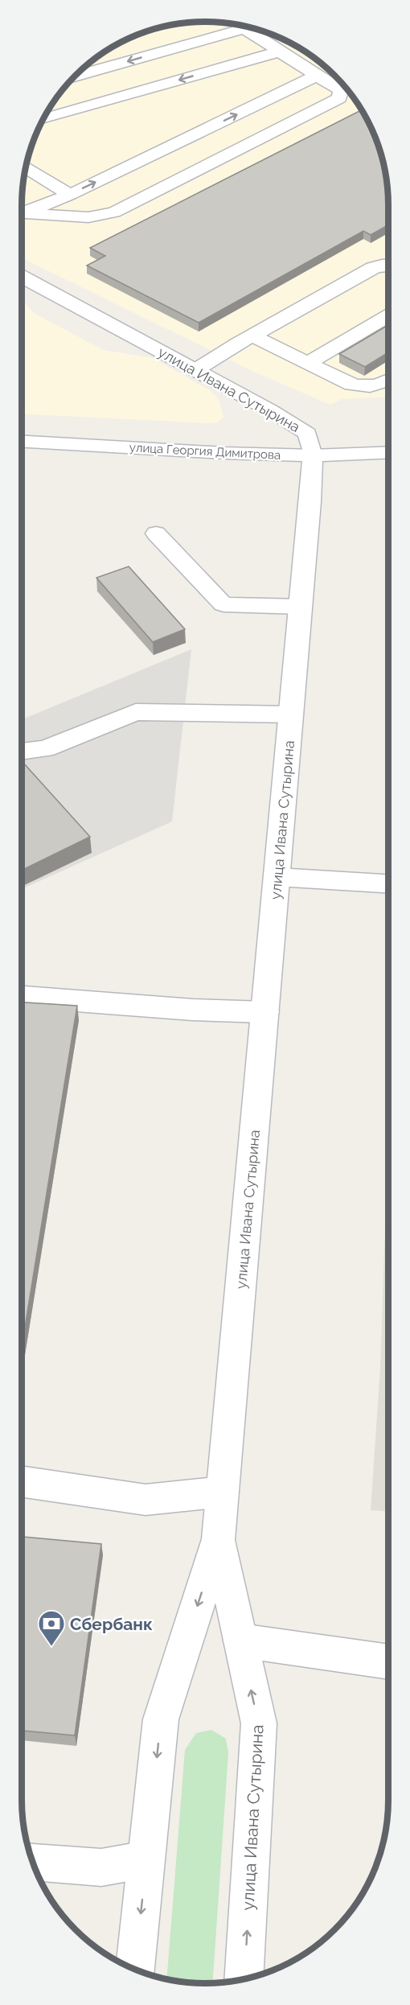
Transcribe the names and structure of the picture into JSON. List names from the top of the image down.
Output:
{
  "streets": {
    "main road": ["улица Ивана Сутырина", "улица Георгия Димитрова"]
  },
  "crossings": [
    ["улица Ивана Сутырина", "улица Георгия Димитрова"]
  ],
  "places": {
    "bank": ["Сбербанк"]
  }
}
